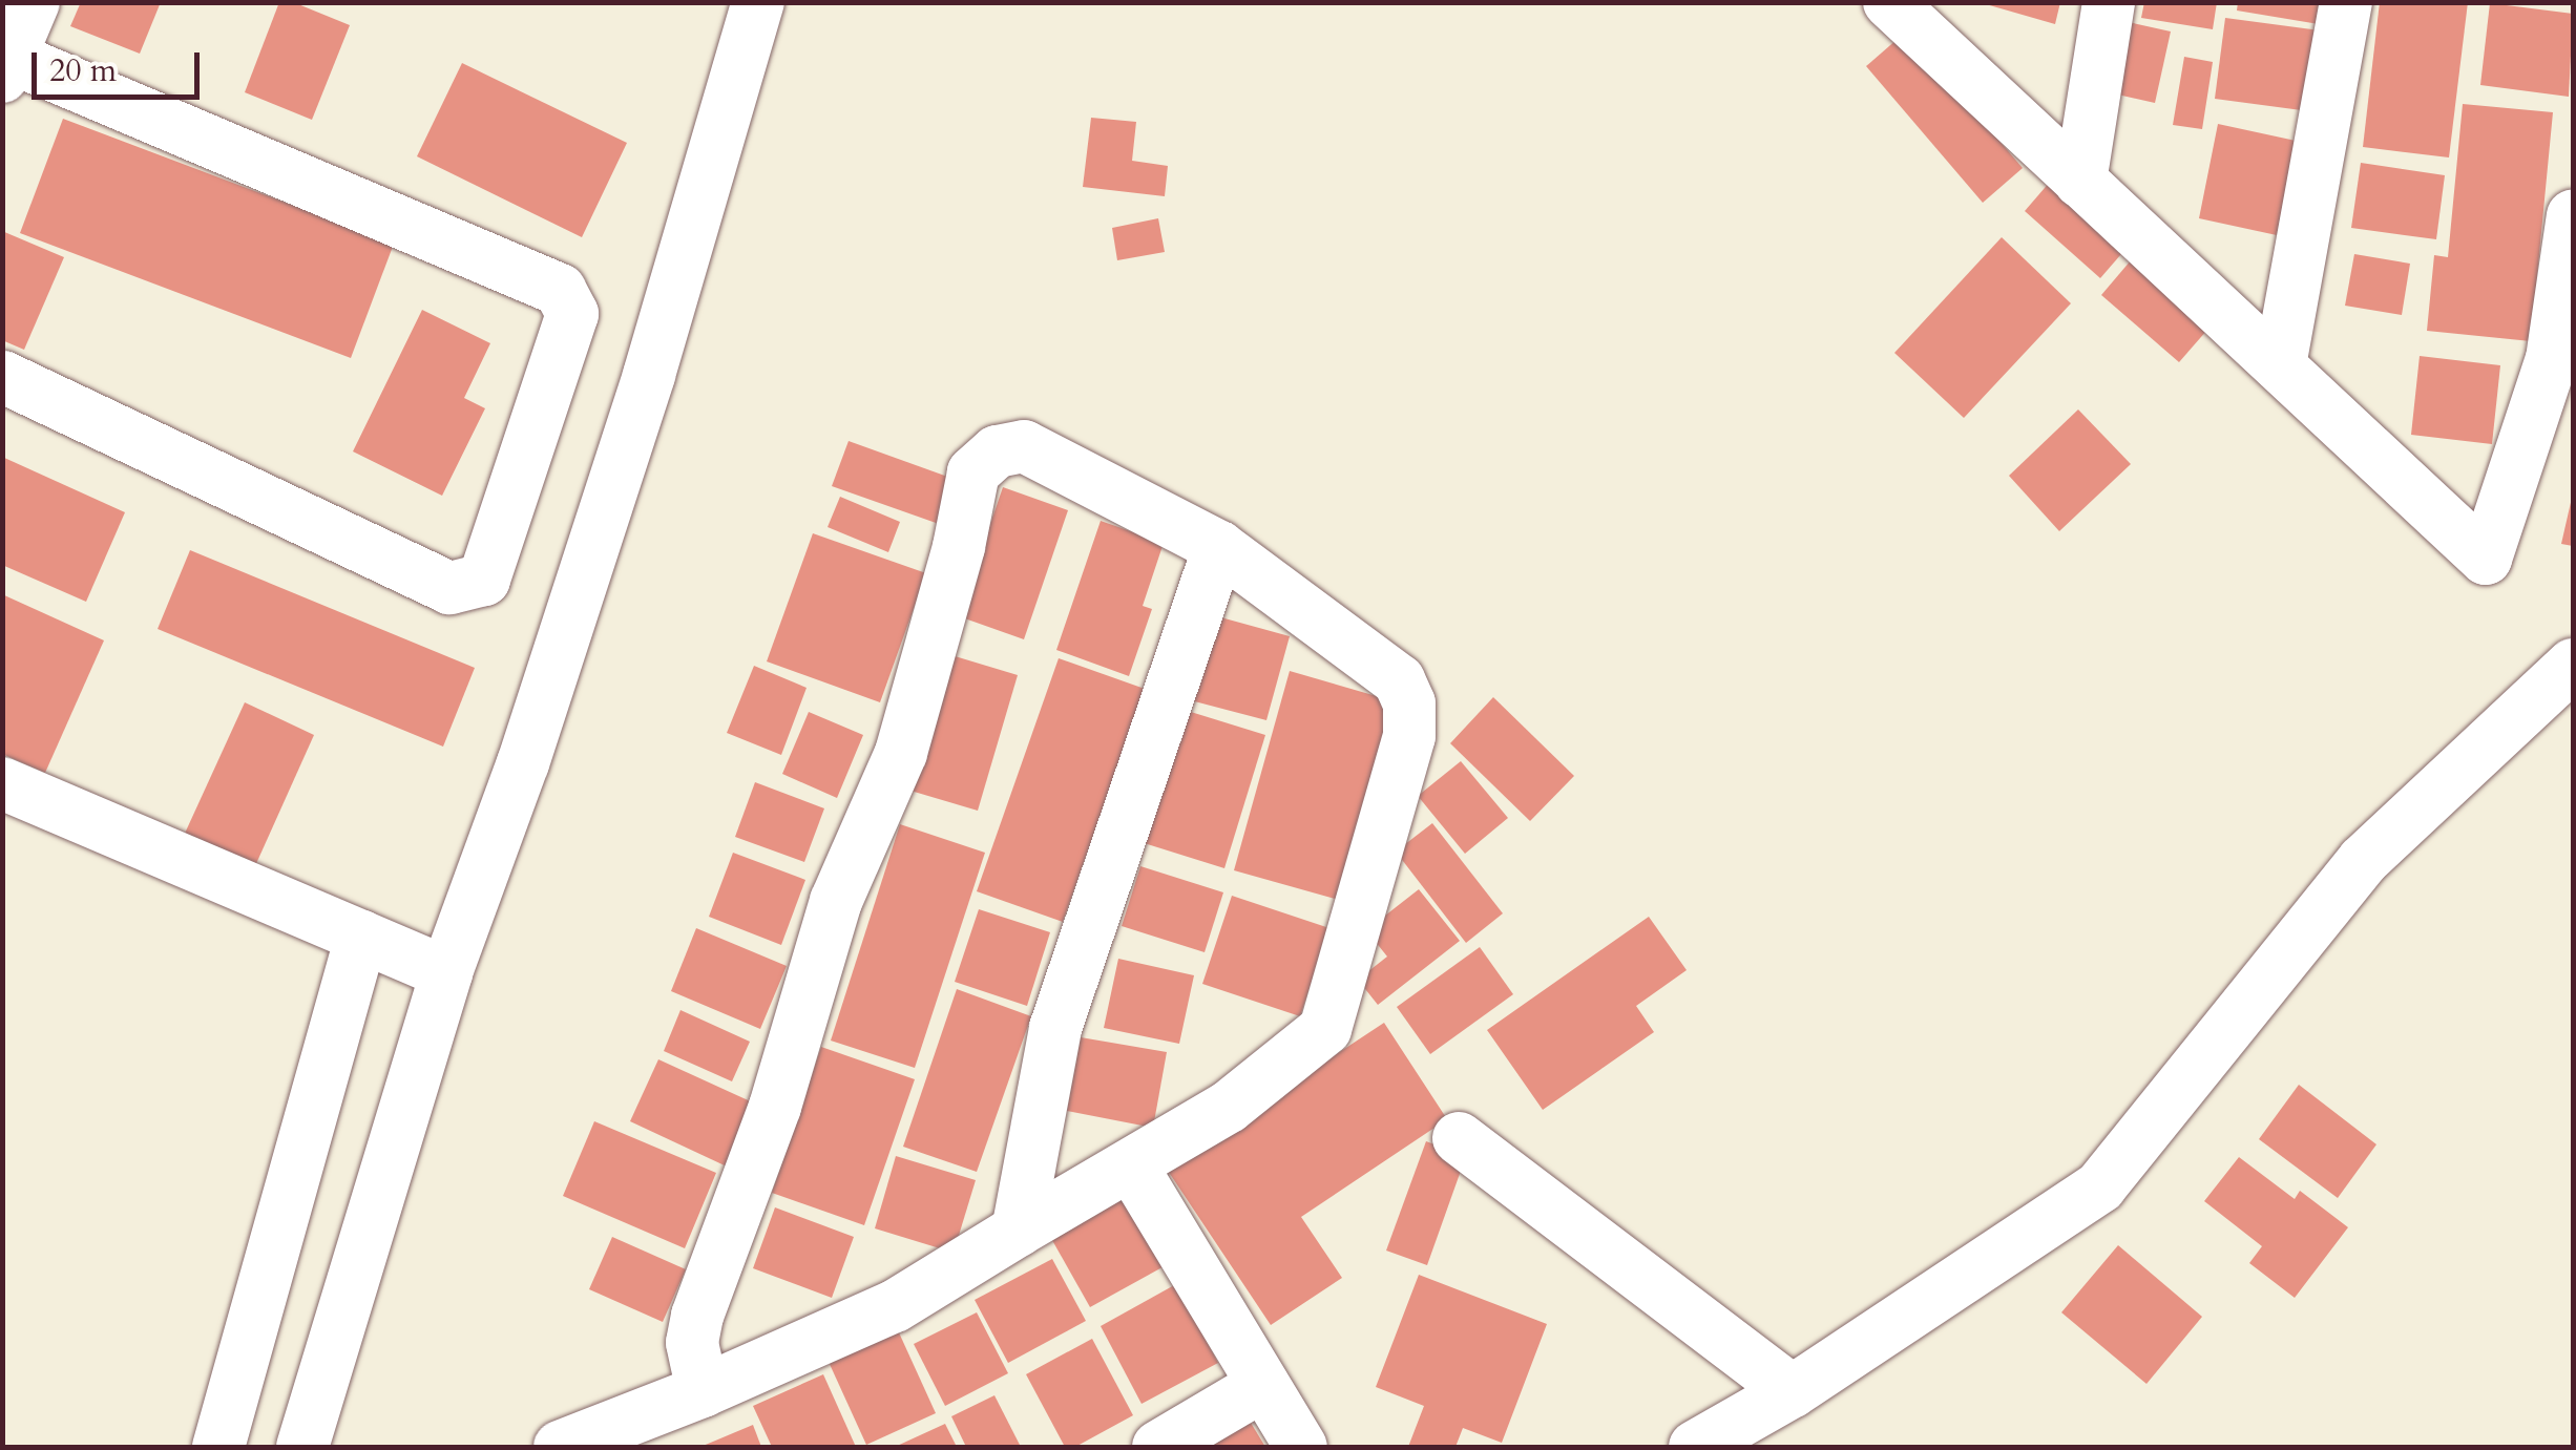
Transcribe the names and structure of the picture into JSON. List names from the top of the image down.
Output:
{
  "scale_bar": "20 m"
}
